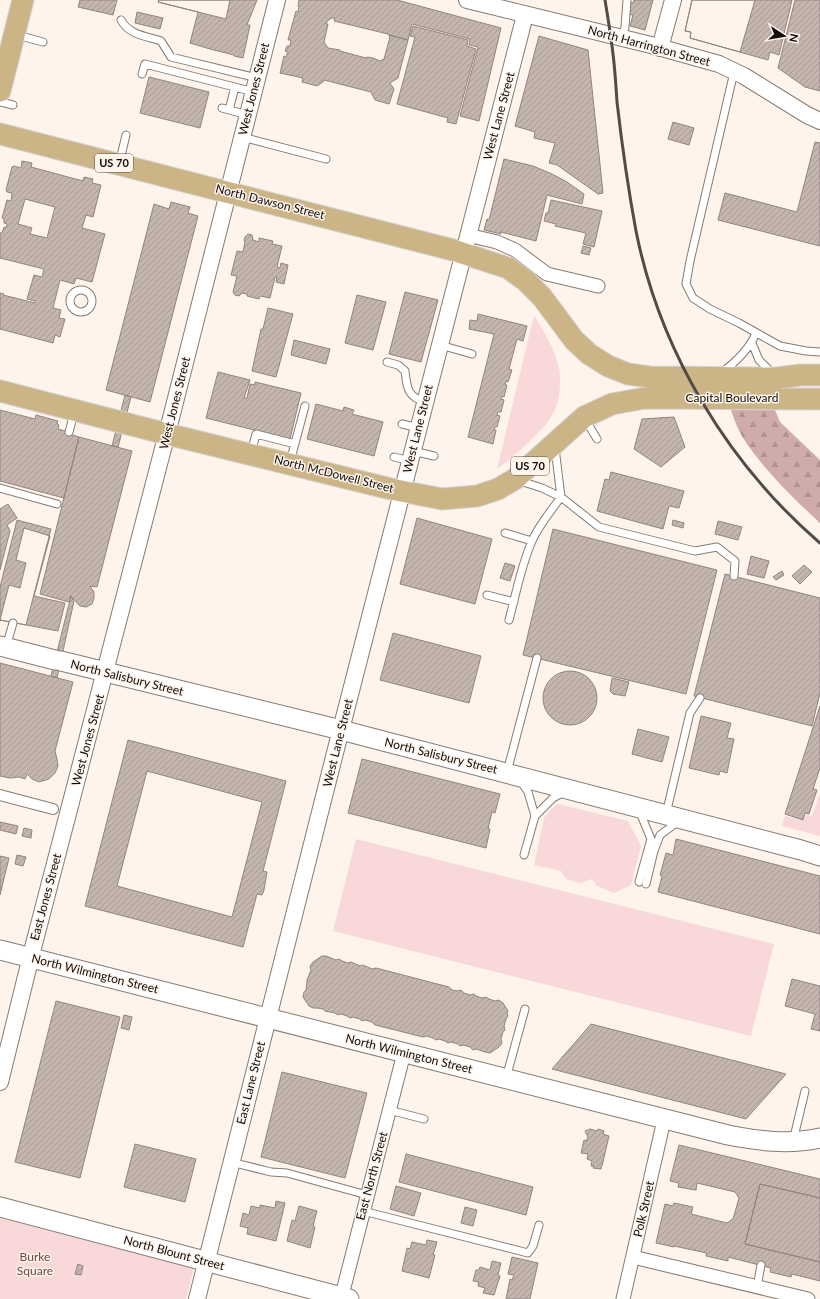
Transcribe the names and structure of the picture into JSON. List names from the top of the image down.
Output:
{
  "streets": {
    "main road": [
      "US 70",
      "North Dawson Street",
      "Capital Boulevard",
      "North McDowell Street",
      "North Salisbury Street",
      "North Wilmington Street",
      "North Blount Street"
    ],
    "street": [
      "North Harrington Street",
      "West Jones Street",
      "West Lane Street",
      "East Jones Street",
      "East Lane Street",
      "East North Street",
      "Polk Street"
    ]
  },
  "crossings": [
    ["North Harrington Street", "West Lane Street"],
    ["West Jones Street", "North Dawson Street"],
    ["West Jones Street", "North McDowell Street"],
    ["West Jones Street", "North Salisbury Street"],
    ["West Jones Street", "East Jones Street"],
    ["West Lane Street", "North Dawson Street"],
    ["West Lane Street", "North McDowell Street"],
    ["West Lane Street", "North Salisbury Street"],
    ["West Lane Street", "East Lane Street"],
    ["North Dawson Street", "Capital Boulevard"],
    ["Capital Boulevard", "North McDowell Street"],
    ["East Jones Street", "North Wilmington Street"],
    ["North Wilmington Street", "East Lane Street"],
    ["North Wilmington Street", "East North Street"],
    ["North Wilmington Street", "Polk Street"],
    ["East Lane Street", "North Blount Street"],
    ["East North Street", "North Blount Street"]
  ],
  "parks": ["Burke Square"],
  "north": "right"
}
